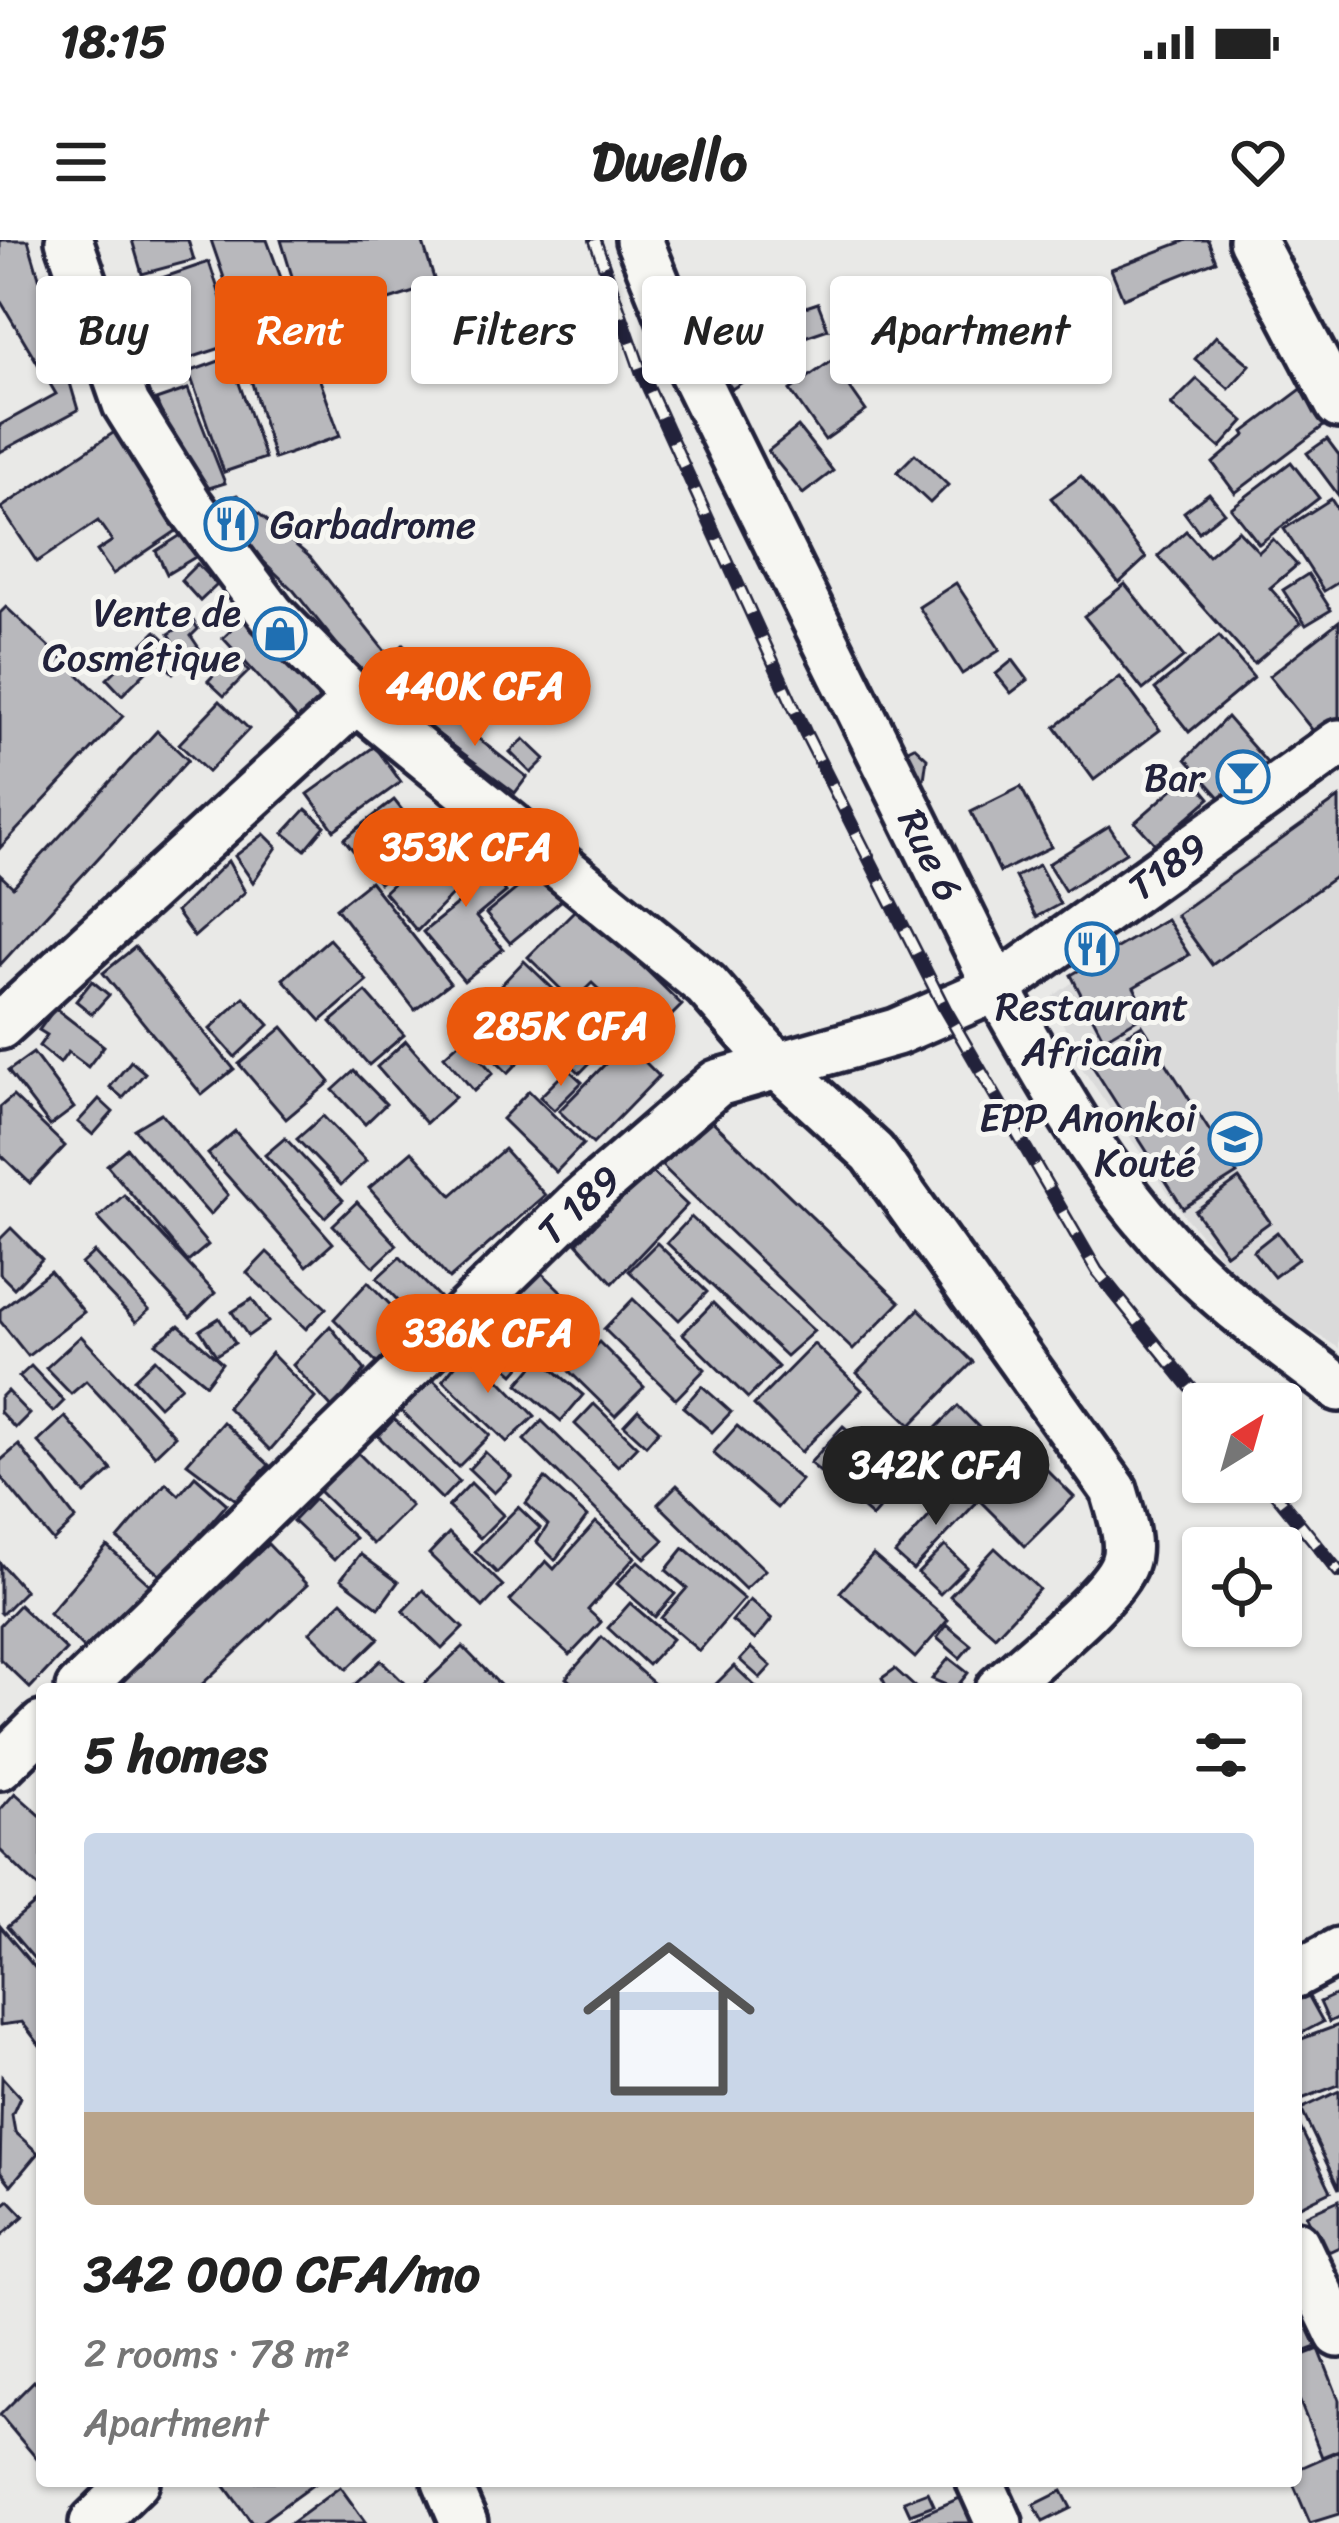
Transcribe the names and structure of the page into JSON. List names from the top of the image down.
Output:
{
  "streets": {
    "street": ["Rue 6", "T189", "T 189"]
  },
  "crossings": [
    ["Rue 6", "T189"],
    ["Rue 6", "T 189"],
    ["T189", "T 189"]
  ],
  "places": {
    "restaurant": ["Garbadrome", "Restaurant Africain"],
    "shop": ["Vente de Cosmétique"],
    "bar": ["Bar"],
    "school or university": ["EPP Anonkoi Kouté"]
  },
  "north": "top right",
  "page": {
    "status": "18:15",
    "header": "Dwello",
    "chip": [
      "Buy",
      "Rent",
      "Filters",
      "New",
      "Apartment"
    ],
    "price": [
      "440K CFA",
      "353K CFA",
      "285K CFA",
      "336K CFA",
      "342K CFA"
    ],
    "heading": "5 homes",
    "list": [
      {
        "name": "342 000 CFA/mo",
        "note": "2 rooms · 78 m² · Apartment"
      }
    ]
  }
}
